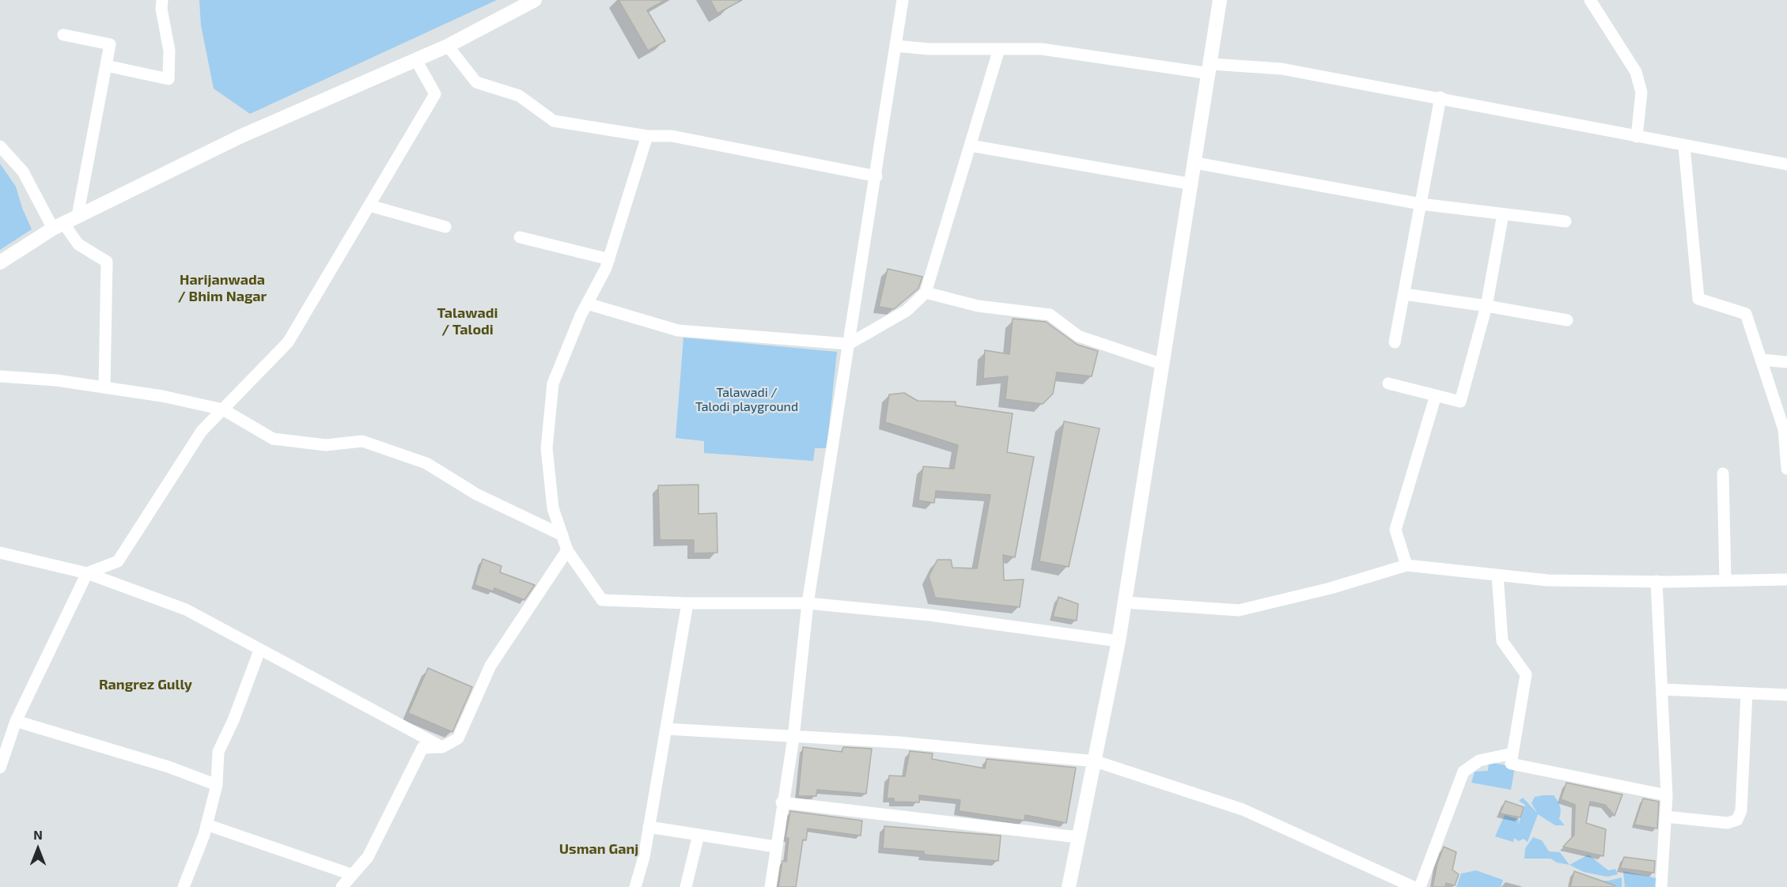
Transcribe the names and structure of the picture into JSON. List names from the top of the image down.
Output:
{
  "districts": [
    "Harijanwada / Bhim Nagar",
    "Talawadi / Talodi",
    "Rangrez Gully",
    "Usman Ganj"
  ],
  "parks": ["Talawadi / Talodi playground"],
  "north": "top"
}
